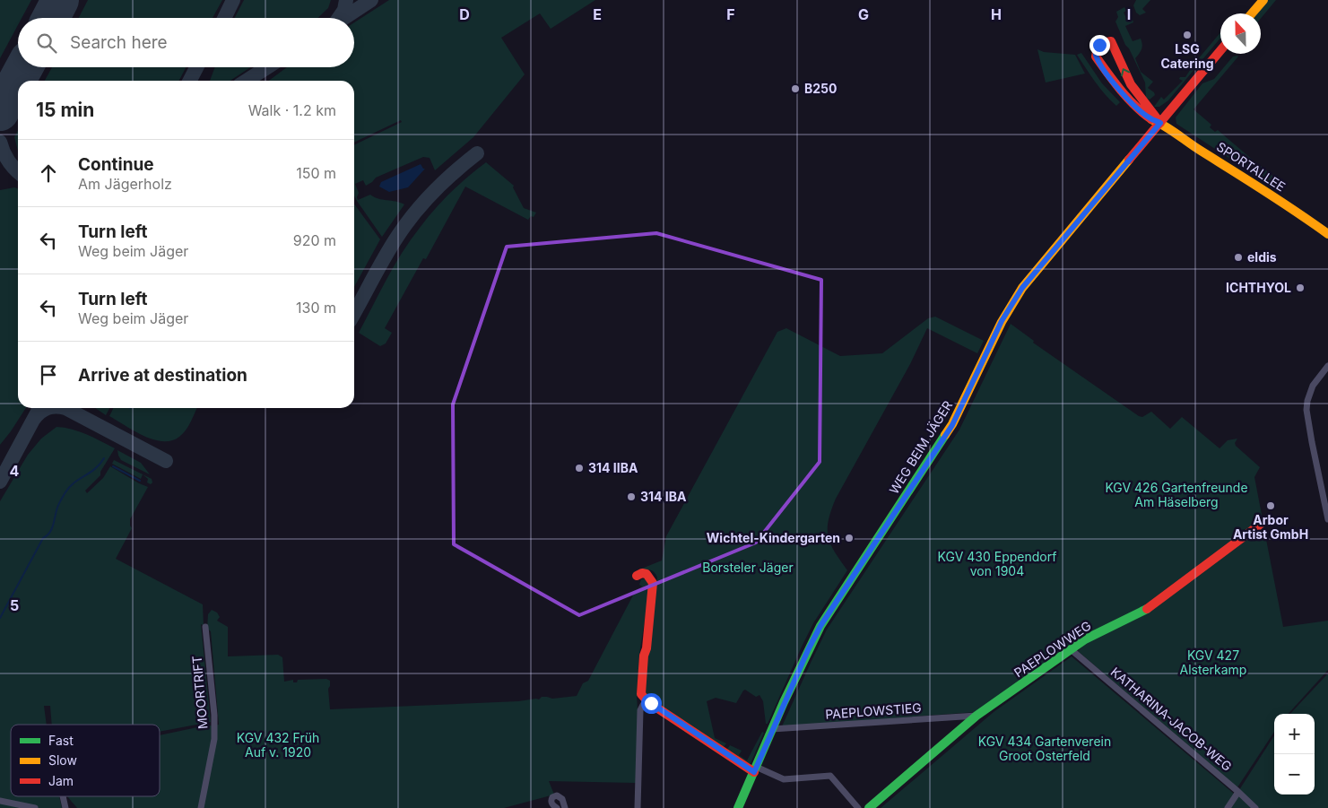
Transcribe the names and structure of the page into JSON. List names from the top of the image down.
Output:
{
  "streets": {
    "street": [
      "SPORTALLEE",
      "WEG BEIM JÄGER",
      "PAEPLOWWEG",
      "MOORTRIFT",
      "PAEPLOWSTIEG",
      "KATHARINA-JACOB-WEG"
    ]
  },
  "crossings": [
    ["SPORTALLEE", "WEG BEIM JÄGER"],
    ["WEG BEIM JÄGER", "PAEPLOWSTIEG"],
    ["PAEPLOWWEG", "PAEPLOWSTIEG"],
    ["PAEPLOWWEG", "KATHARINA-JACOB-WEG"]
  ],
  "parks": [
    "KGV 426 Gartenfreunde Am Häselberg",
    "KGV 430 Eppendorf von 1904",
    "Borsteler Jäger",
    "KGV 427 Alsterkamp",
    "KGV 432 Früh Auf v. 1920",
    "KGV 434 Gartenverein Groot Osterfeld"
  ],
  "places": [
    "LSG Catering",
    "B250",
    "eldis",
    "ICHTHYOL",
    "314 IIBA",
    "314 IBA",
    "Arbor Artist GmbH",
    "Wichtel-Kindergarten"
  ],
  "legend": ["Fast", "Slow", "Jam"],
  "north": "top",
  "page": {
    "search": "Search here",
    "heading": ["15 min", "Walk · 1.2 km"],
    "list": [
      ["Continue", "Am Jägerholz", "150 m"],
      ["Turn left", "Weg beim Jäger", "920 m"],
      ["Turn left", "Weg beim Jäger", "130 m"],
      "Arrive at destination"
    ],
    "map_buttons": ["+", "−"]
  },
  "grid": {
    "columns": [
      "D",
      "E",
      "F",
      "G",
      "H",
      "I"
    ],
    "rows": ["4", "5"]
  }
}
